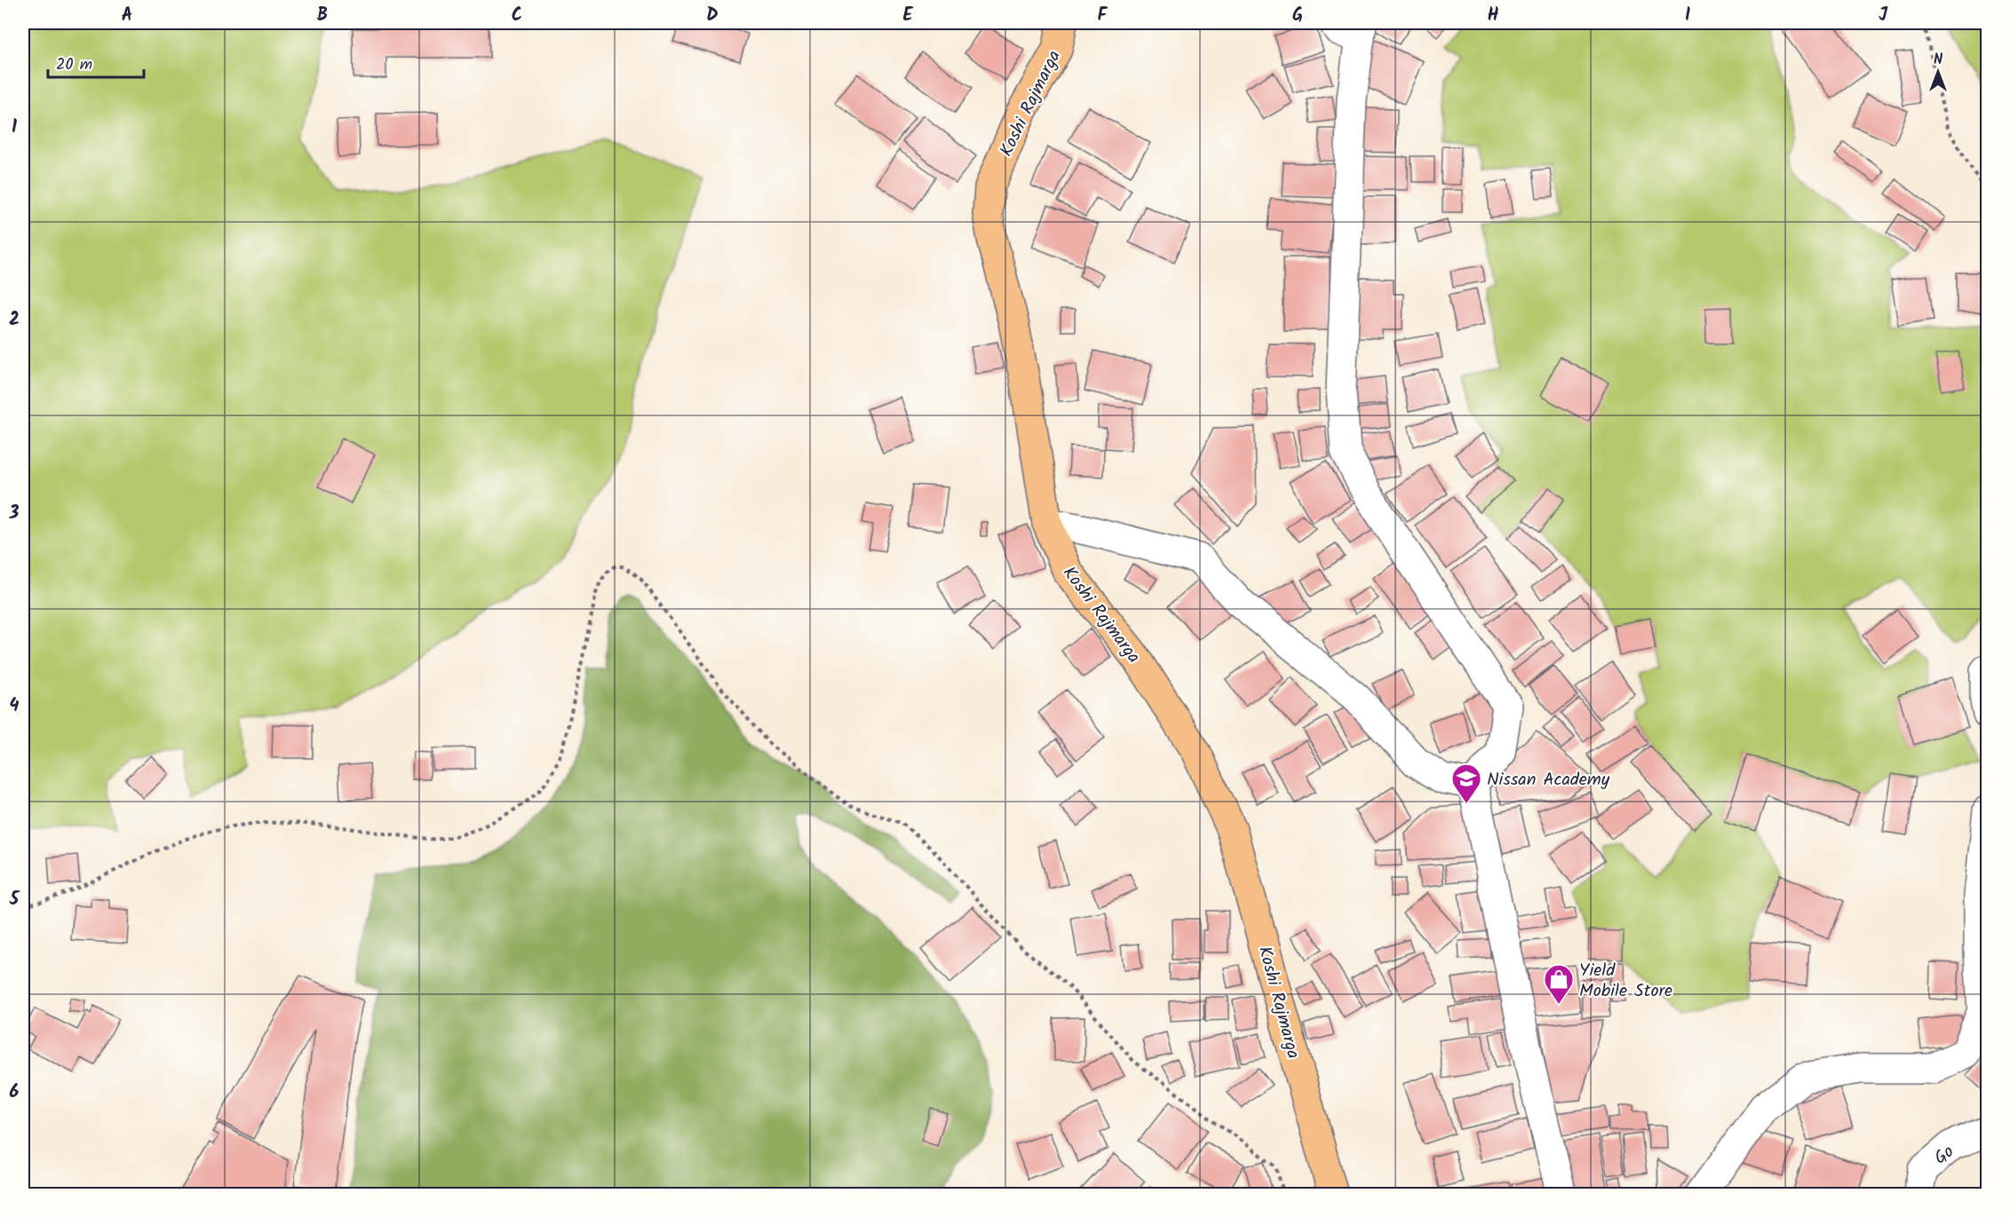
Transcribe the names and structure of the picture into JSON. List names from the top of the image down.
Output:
{
  "streets": {
    "main road": ["Koshi Rajmarga"],
    "street": ["Go"]
  },
  "places": {
    "school or university": ["Nissan Academy"],
    "shop": ["Yield Mobile Store"]
  },
  "scale_bar": "20 m",
  "north": "top",
  "grid": {
    "columns": [
      "A",
      "B",
      "C",
      "D",
      "E",
      "F",
      "G",
      "H",
      "I",
      "J"
    ],
    "rows": [
      "1",
      "2",
      "3",
      "4",
      "5",
      "6"
    ]
  }
}
